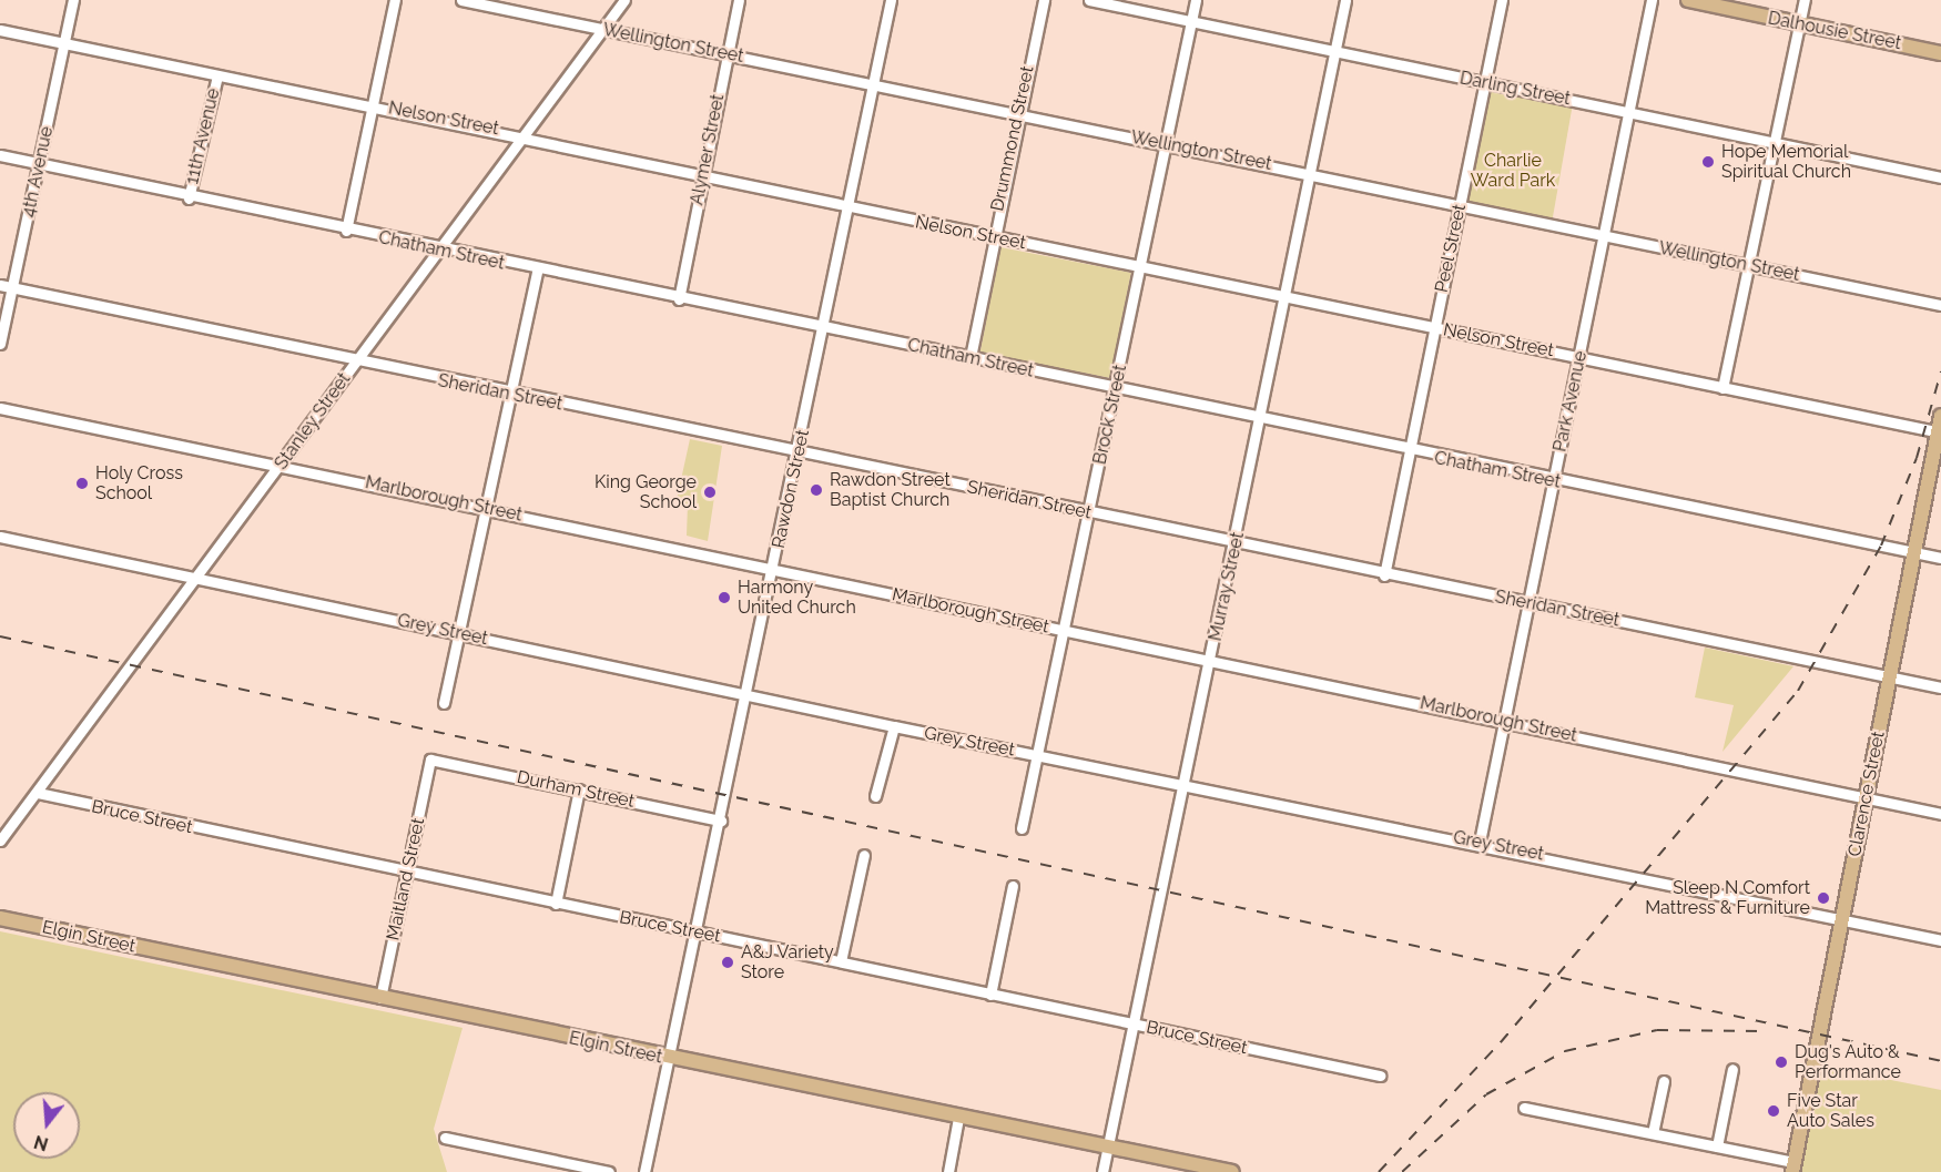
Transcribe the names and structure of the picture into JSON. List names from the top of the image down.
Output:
{
  "streets": {
    "main road": ["Dalhousie Street", "Clarence Street", "Elgin Street"],
    "street": [
      "Wellington Street",
      "Darling Street",
      "Nelson Street",
      "11th Avenue",
      "Drummond Street",
      "Alymer Street",
      "4th Avenue",
      "Peel Street",
      "Chatham Street",
      "Sheridan Street",
      "Park Avenue",
      "Brock Street",
      "Stanley Street",
      "Rawdon Street",
      "Marlborough Street",
      "Murray Street",
      "Grey Street",
      "Durham Street",
      "Bruce Street",
      "Maitland Street"
    ]
  },
  "crossings": [
    ["Wellington Street", "Drummond Street"],
    ["Wellington Street", "Alymer Street"],
    ["Wellington Street", "Peel Street"],
    ["Wellington Street", "Park Avenue"],
    ["Wellington Street", "Brock Street"],
    ["Wellington Street", "Stanley Street"],
    ["Wellington Street", "Rawdon Street"],
    ["Wellington Street", "Murray Street"],
    ["Darling Street", "Peel Street"],
    ["Darling Street", "Park Avenue"],
    ["Darling Street", "Brock Street"],
    ["Darling Street", "Murray Street"],
    ["Nelson Street", "11th Avenue"],
    ["Nelson Street", "Drummond Street"],
    ["Nelson Street", "Alymer Street"],
    ["Nelson Street", "4th Avenue"],
    ["Nelson Street", "Peel Street"],
    ["Nelson Street", "Park Avenue"],
    ["Nelson Street", "Brock Street"],
    ["Nelson Street", "Stanley Street"],
    ["Nelson Street", "Rawdon Street"],
    ["Nelson Street", "Murray Street"],
    ["Nelson Street", "Clarence Street"],
    ["11th Avenue", "Chatham Street"],
    ["Drummond Street", "Chatham Street"],
    ["Alymer Street", "Chatham Street"],
    ["4th Avenue", "Chatham Street"],
    ["4th Avenue", "Sheridan Street"],
    ["Peel Street", "Chatham Street"],
    ["Peel Street", "Sheridan Street"],
    ["Chatham Street", "Park Avenue"],
    ["Chatham Street", "Brock Street"],
    ["Chatham Street", "Stanley Street"],
    ["Chatham Street", "Rawdon Street"],
    ["Chatham Street", "Murray Street"],
    ["Chatham Street", "Clarence Street"],
    ["Sheridan Street", "Park Avenue"],
    ["Sheridan Street", "Brock Street"],
    ["Sheridan Street", "Stanley Street"],
    ["Sheridan Street", "Rawdon Street"],
    ["Sheridan Street", "Murray Street"],
    ["Sheridan Street", "Clarence Street"],
    ["Park Avenue", "Marlborough Street"],
    ["Park Avenue", "Grey Street"],
    ["Brock Street", "Marlborough Street"],
    ["Brock Street", "Grey Street"],
    ["Stanley Street", "Marlborough Street"],
    ["Stanley Street", "Grey Street"],
    ["Stanley Street", "Bruce Street"],
    ["Rawdon Street", "Marlborough Street"],
    ["Rawdon Street", "Grey Street"],
    ["Rawdon Street", "Durham Street"],
    ["Rawdon Street", "Bruce Street"],
    ["Rawdon Street", "Elgin Street"],
    ["Marlborough Street", "Murray Street"],
    ["Marlborough Street", "Clarence Street"],
    ["Murray Street", "Grey Street"],
    ["Murray Street", "Bruce Street"],
    ["Murray Street", "Elgin Street"],
    ["Grey Street", "Clarence Street"],
    ["Durham Street", "Maitland Street"],
    ["Bruce Street", "Maitland Street"],
    ["Maitland Street", "Elgin Street"]
  ],
  "parks": ["Charlie Ward Park"],
  "places": [
    "Hope Memorial Spiritual Church",
    "Holy Cross School",
    "Rawdon Street Baptist Church",
    "King George School",
    "Harmony United Church",
    "Sleep N Comfort Mattress & Furniture",
    "A&J Variety Store",
    "Dug's Auto & Performance",
    "Five Star Auto Sales"
  ],
  "north": "bottom"
}
